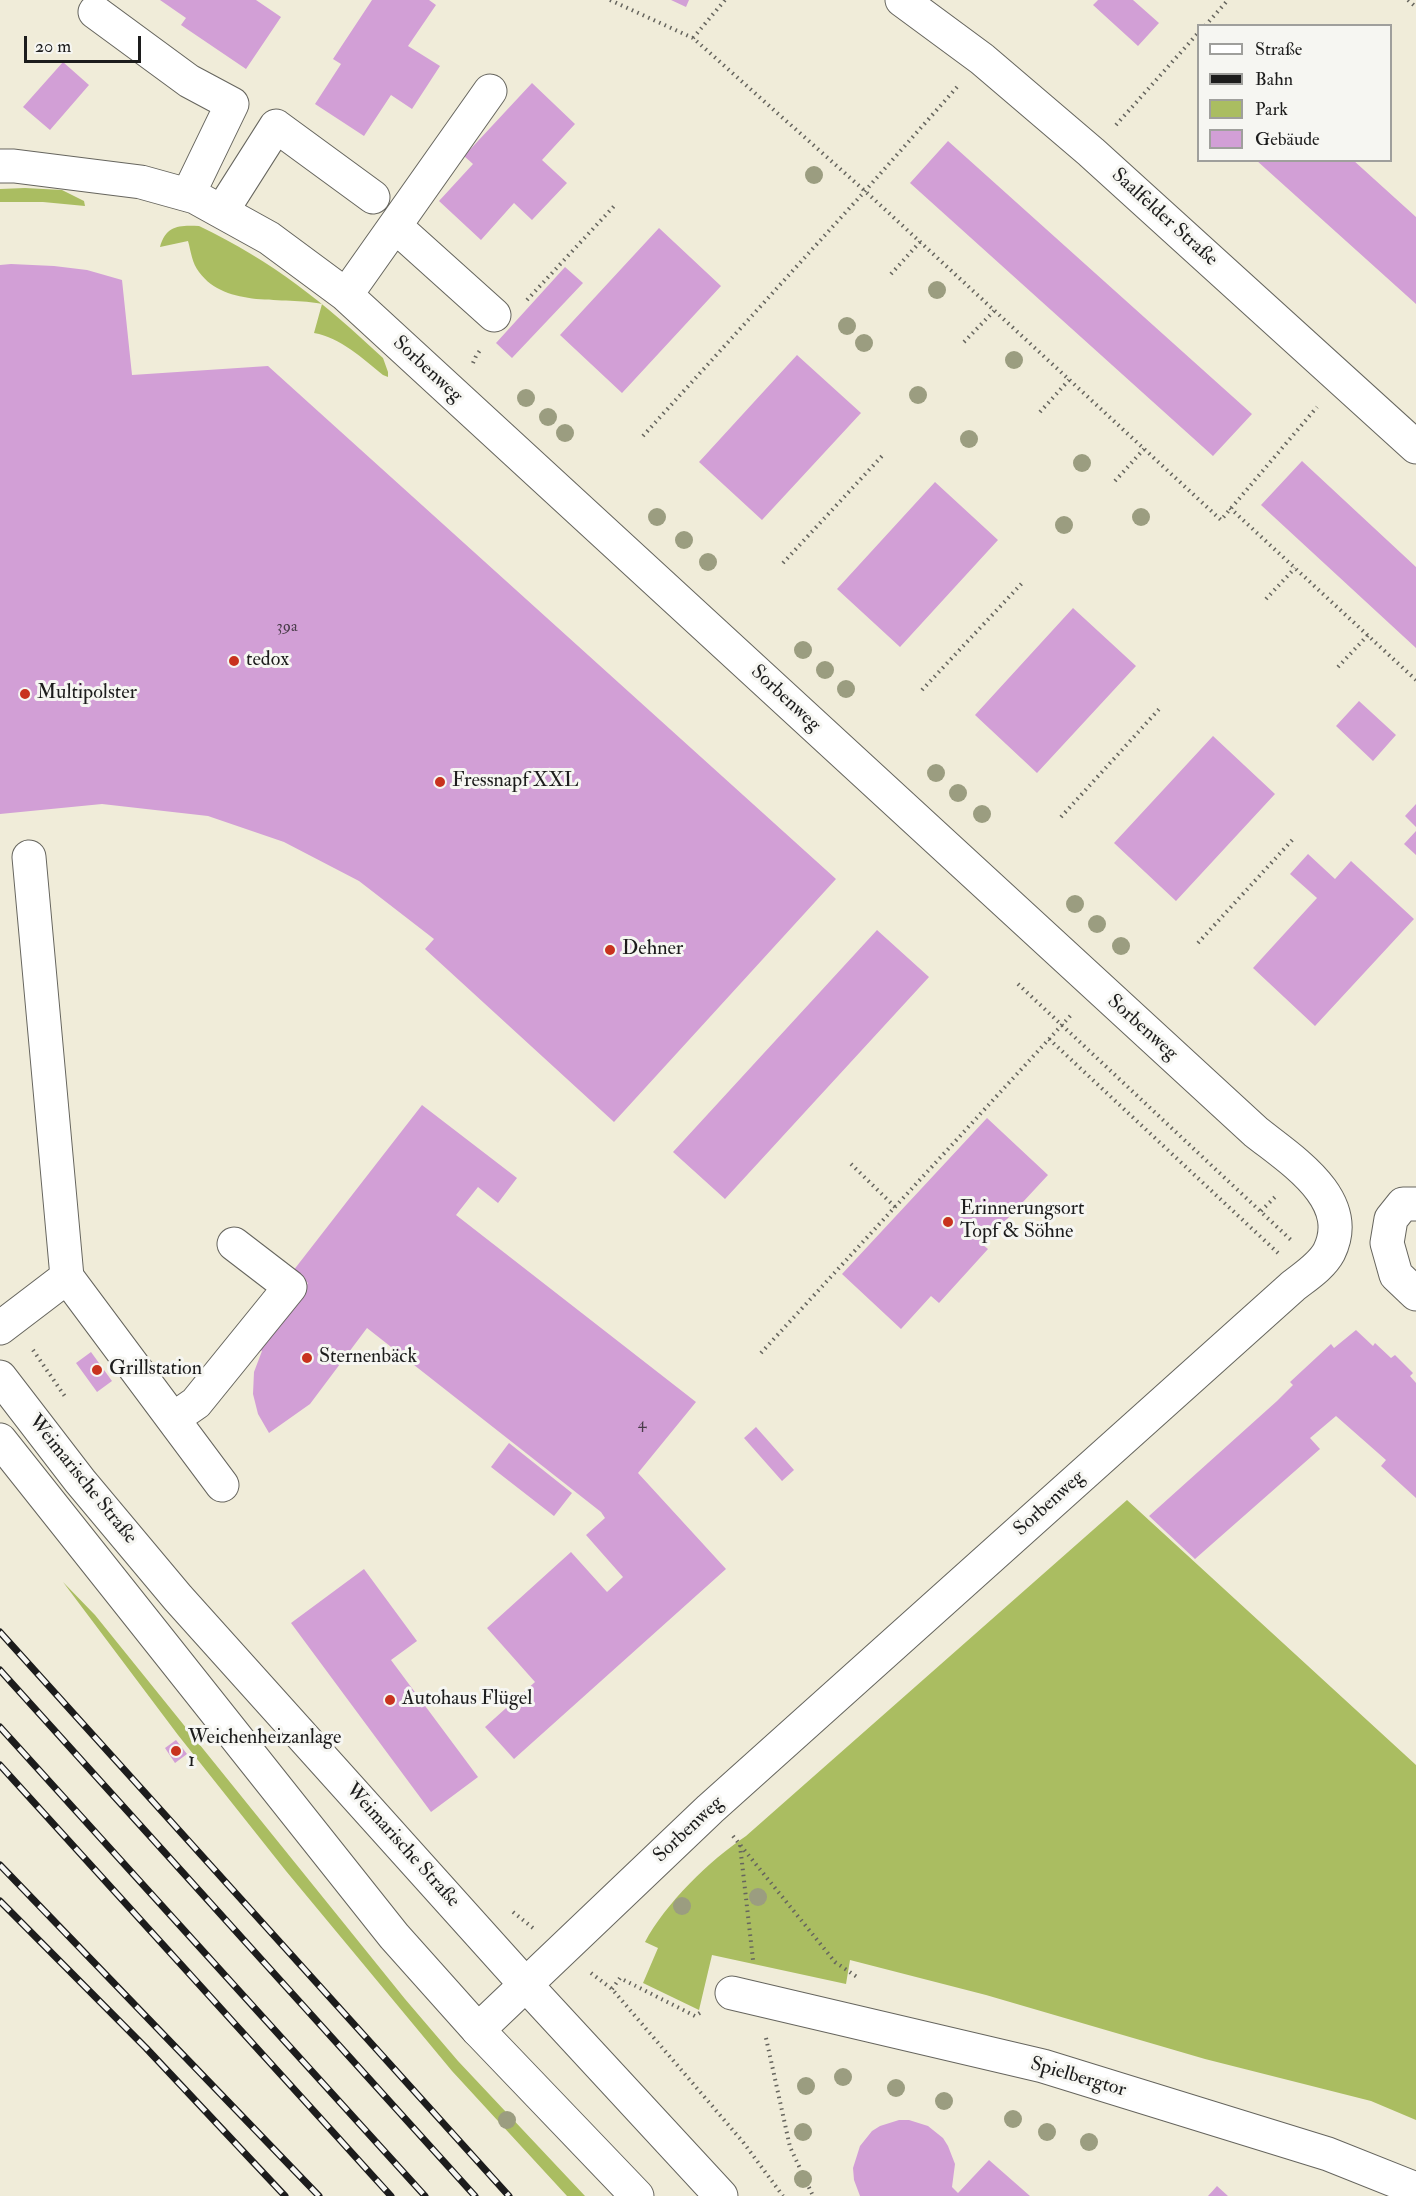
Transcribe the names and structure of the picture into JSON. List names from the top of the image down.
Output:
{
  "streets": {
    "street": [
      "Saalfelder Straße",
      "Sorbenweg",
      "Weimarische Straße",
      "Spielbergtor"
    ]
  },
  "crossings": [
    ["Sorbenweg", "Weimarische Straße"]
  ],
  "places": [
    "tedox",
    "Multipolster",
    "Fressnapf XXL",
    "Dehner",
    "Erinnerungsort Topf & Söhne",
    "Sternenbäck",
    "Grillstation",
    "Autohaus Flügel",
    "Weichenheizanlage 1"
  ],
  "house_numbers": ["39a", "4"],
  "legend": [
    "Straße",
    "Bahn",
    "Park",
    "Gebäude"
  ],
  "scale_bar": "20 m"
}
